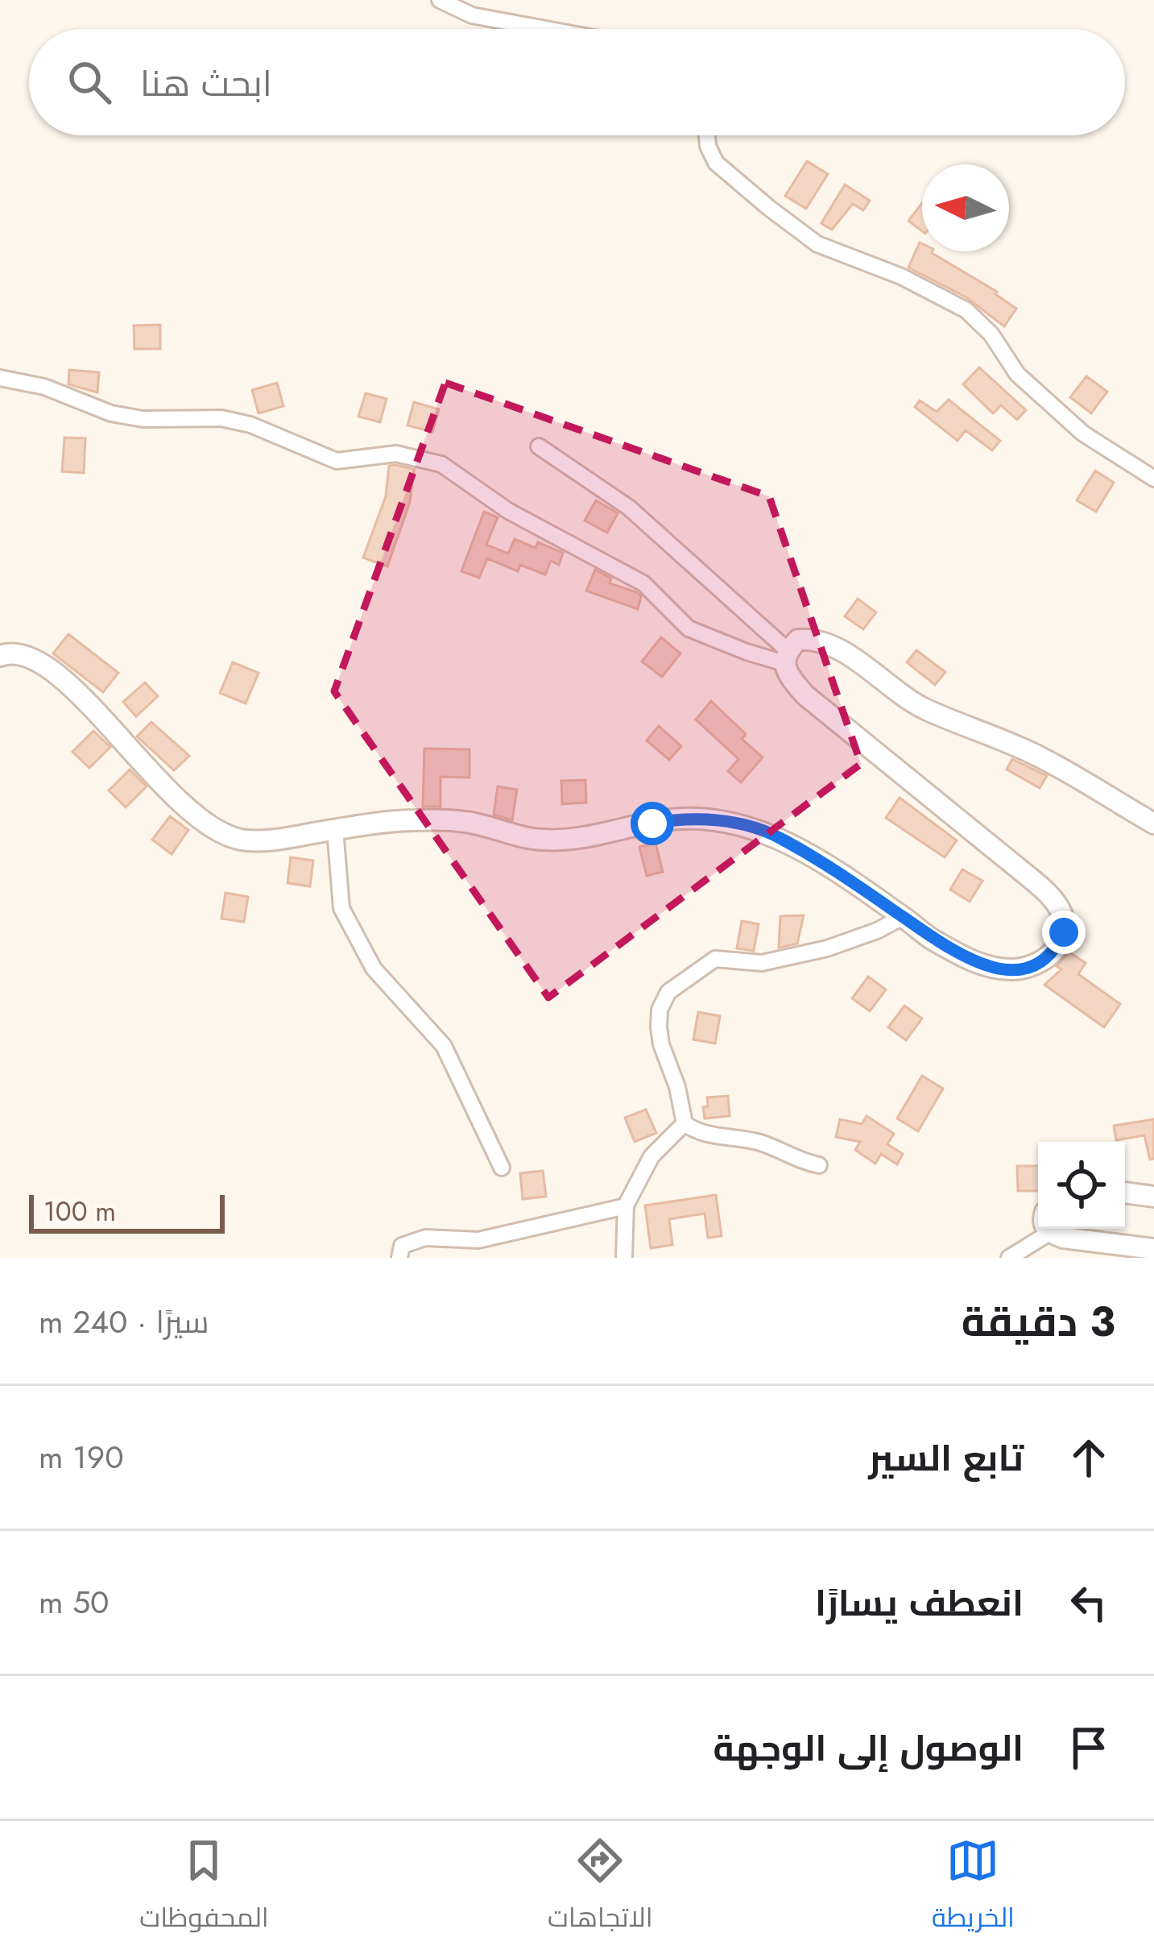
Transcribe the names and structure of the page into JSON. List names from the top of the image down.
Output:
{
  "scale_bar": "100 m",
  "north": "left",
  "page": {
    "search": "ابحث هنا",
    "scale": "100 m",
    "heading": ["3 دقيقة", "سيرًا · 240 m"],
    "list": [
      ["تابع السير", "190 m"],
      ["انعطف يسارًا", "50 m"],
      "الوصول إلى الوجهة"
    ],
    "nav": ["الخريطة", "الاتجاهات", "المحفوظات"]
  }
}
